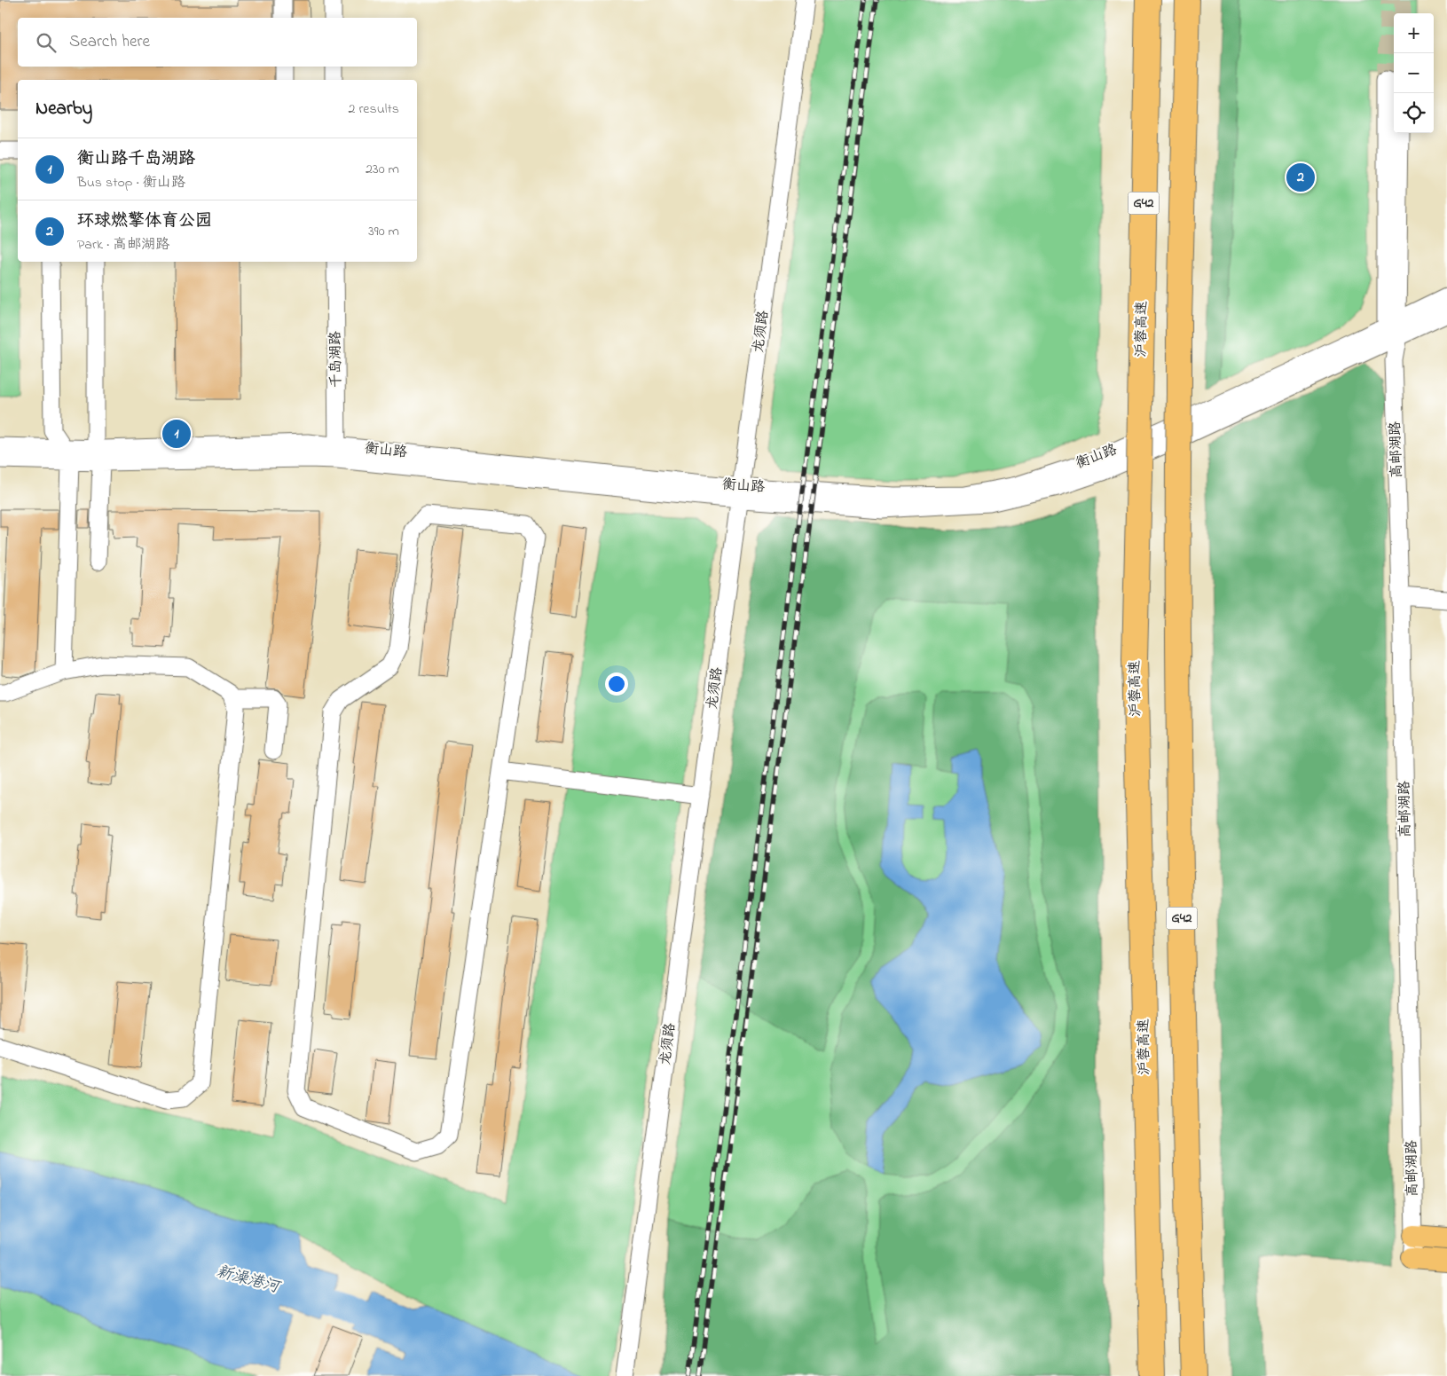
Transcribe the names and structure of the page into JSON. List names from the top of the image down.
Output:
{
  "streets": {
    "highway": ["G42", "沪蓉高速"],
    "street": [
      "龙须路",
      "千岛湖路",
      "高邮湖路",
      "衡山路"
    ]
  },
  "crossings": [
    ["龙须路", "衡山路"],
    ["千岛湖路", "衡山路"],
    ["高邮湖路", "衡山路"]
  ],
  "water": ["新澡港河"],
  "page": {
    "map_buttons": ["+", "−"],
    "search": "Search here",
    "heading": ["Nearby", "2 results"],
    "list": [
      {
        "mark": "1",
        "name": "衡山路千岛湖路",
        "note": "Bus stop · 衡山路",
        "value": "230 m"
      },
      {
        "mark": "2",
        "name": "环球燃擎体育公园",
        "note": "Park · 高邮湖路",
        "value": "390 m"
      }
    ],
    "pins": ["2", "1"]
  }
}
